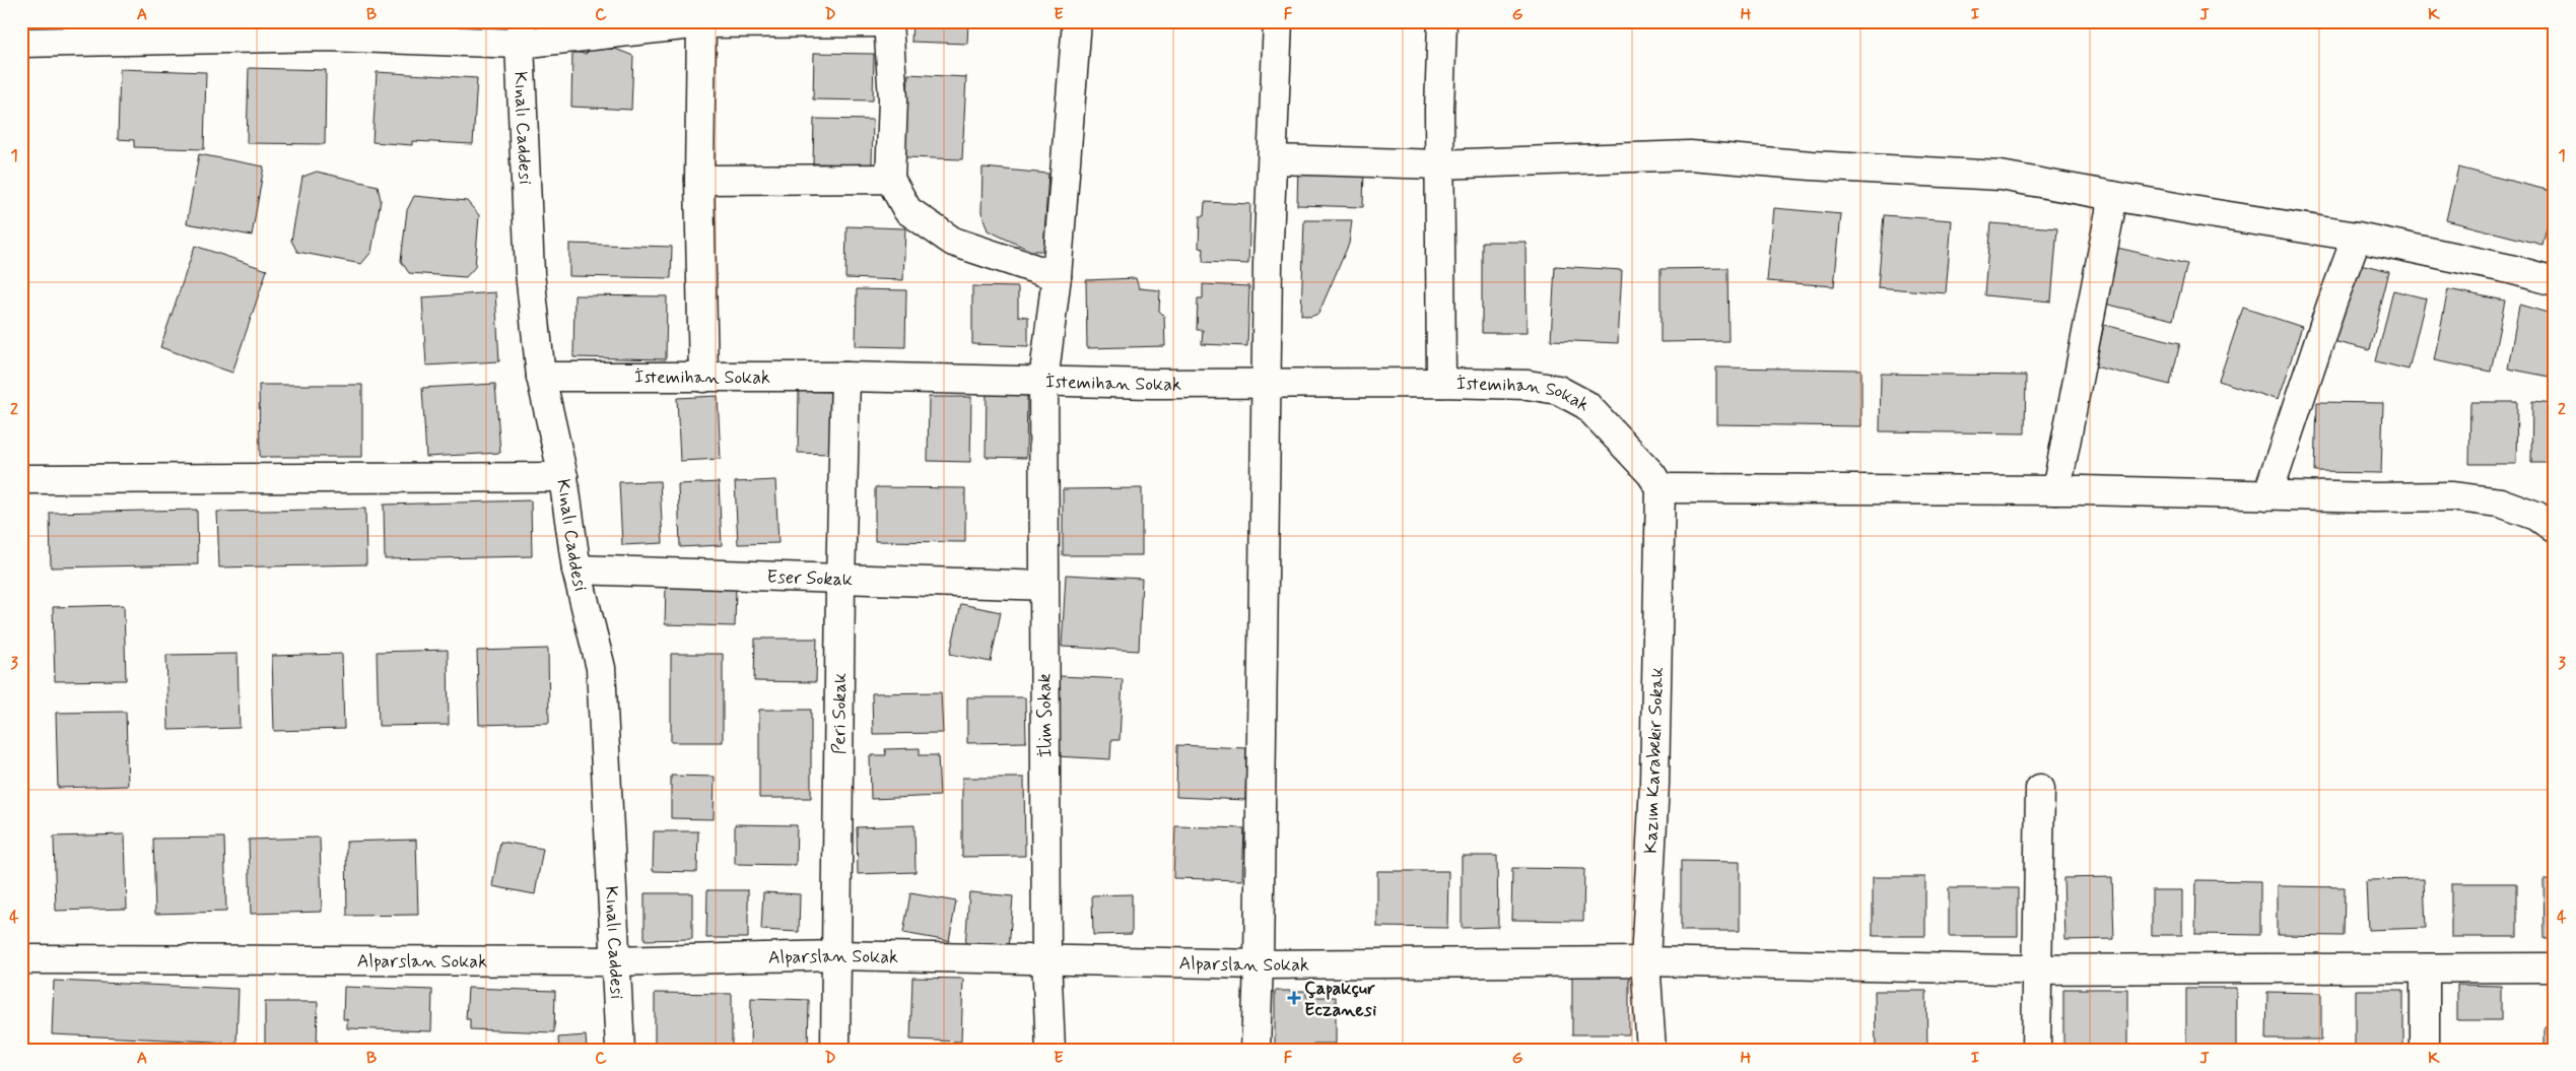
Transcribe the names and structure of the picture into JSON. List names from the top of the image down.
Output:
{
  "streets": {
    "street": [
      "Kınalı Caddesi",
      "İstemihan Sokak",
      "Eser Sokak",
      "Peri Sokak",
      "İlim Sokak",
      "Kazım Karabekir Sokak",
      "Alparslan Sokak"
    ]
  },
  "crossings": [
    ["Kınalı Caddesi", "İstemihan Sokak"],
    ["Kınalı Caddesi", "Eser Sokak"],
    ["Kınalı Caddesi", "Alparslan Sokak"],
    ["İstemihan Sokak", "Peri Sokak"],
    ["İstemihan Sokak", "İlim Sokak"],
    ["İstemihan Sokak", "Kazım Karabekir Sokak"],
    ["Eser Sokak", "Peri Sokak"],
    ["Eser Sokak", "İlim Sokak"],
    ["Peri Sokak", "Alparslan Sokak"],
    ["İlim Sokak", "Alparslan Sokak"],
    ["Kazım Karabekir Sokak", "Alparslan Sokak"]
  ],
  "places": {
    "health": ["Çapakçur Eczanesi"]
  },
  "grid": {
    "columns": [
      "A",
      "B",
      "C",
      "D",
      "E",
      "F",
      "G",
      "H",
      "I",
      "J",
      "K"
    ],
    "rows": [
      "1",
      "2",
      "3",
      "4"
    ]
  }
}
